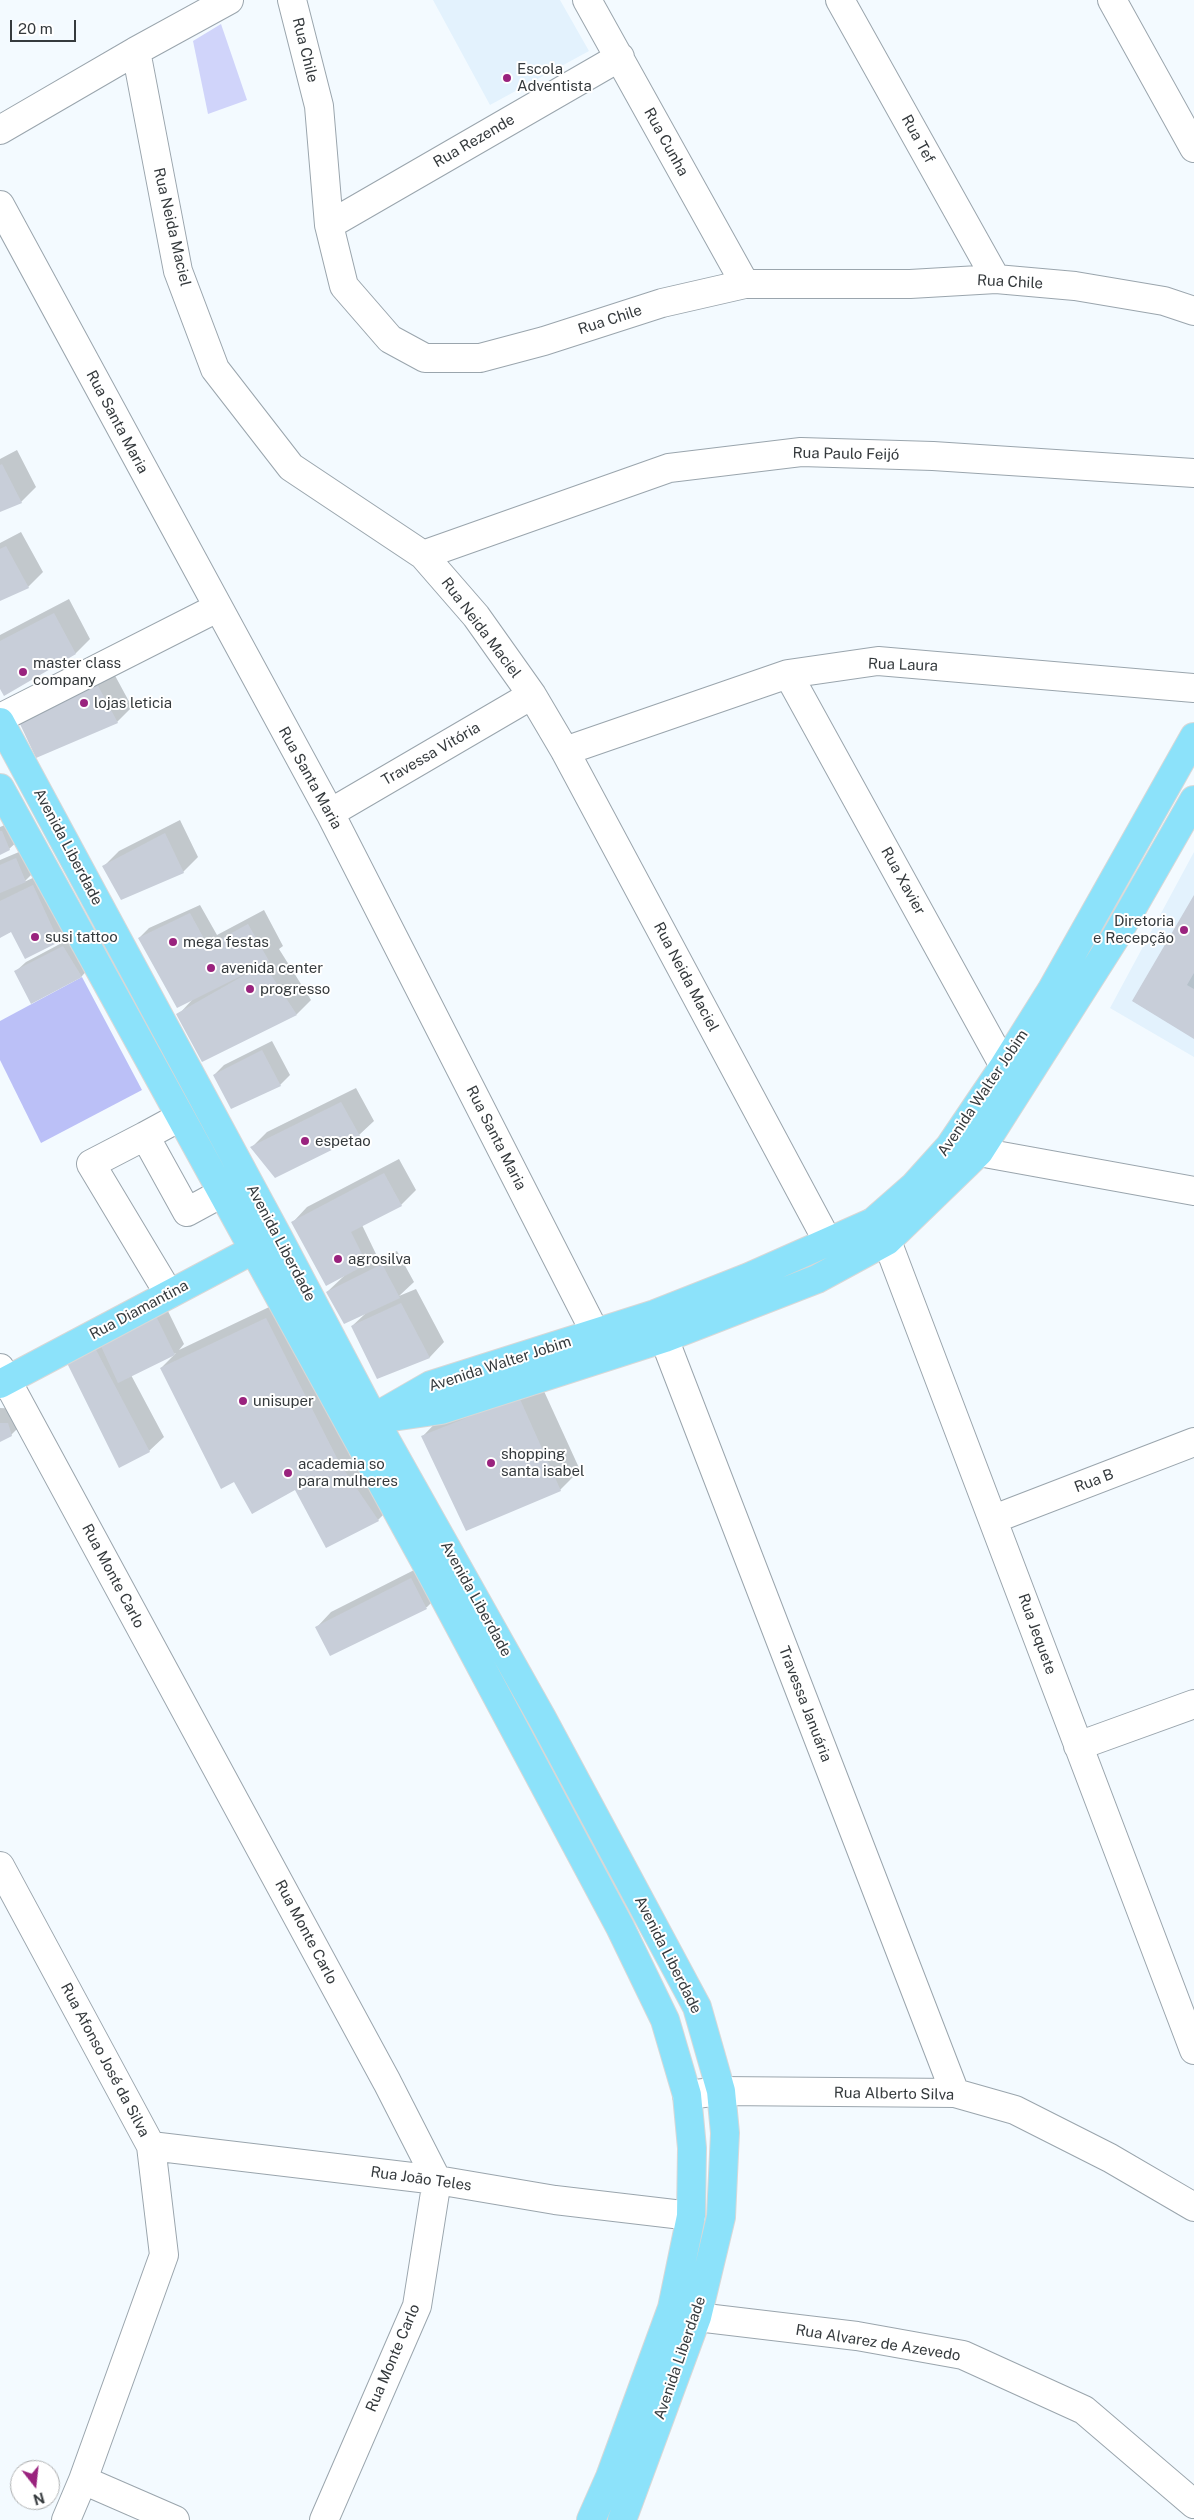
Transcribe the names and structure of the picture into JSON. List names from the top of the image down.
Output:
{
  "streets": {
    "main road": ["Avenida Liberdade", "Avenida Walter Jobim", "Rua Diamantina"],
    "street": [
      "Rua Chile",
      "Rua Tef",
      "Rua Rezende",
      "Rua Cunha",
      "Rua Neida Maciel",
      "Rua Santa Maria",
      "Rua Paulo Feijó",
      "Rua Laura",
      "Travessa Vitória",
      "Rua Xavier",
      "Rua B",
      "Rua Monte Carlo",
      "Rua Jequete",
      "Travessa Januária",
      "Rua Afonso José da Silva",
      "Rua Alberto Silva",
      "Rua João Teles",
      "Rua Alvarez de Azevedo"
    ]
  },
  "crossings": [
    ["Rua Chile", "Rua Tef"],
    ["Rua Chile", "Rua Rezende"],
    ["Rua Chile", "Rua Cunha"],
    ["Rua Rezende", "Rua Cunha"],
    ["Rua Neida Maciel", "Rua Paulo Feijó"],
    ["Rua Neida Maciel", "Rua Laura"],
    ["Rua Neida Maciel", "Travessa Vitória"],
    ["Rua Neida Maciel", "Avenida Walter Jobim"],
    ["Rua Santa Maria", "Travessa Vitória"],
    ["Rua Santa Maria", "Avenida Walter Jobim"],
    ["Rua Laura", "Rua Xavier"],
    ["Avenida Liberdade", "Avenida Walter Jobim"],
    ["Avenida Liberdade", "Rua Diamantina"],
    ["Avenida Liberdade", "Rua Alberto Silva"],
    ["Avenida Liberdade", "Rua João Teles"],
    ["Avenida Liberdade", "Rua Alvarez de Azevedo"],
    ["Rua Xavier", "Avenida Walter Jobim"],
    ["Avenida Walter Jobim", "Rua Jequete"],
    ["Avenida Walter Jobim", "Travessa Januária"],
    ["Rua Diamantina", "Rua Monte Carlo"],
    ["Rua B", "Rua Jequete"],
    ["Rua Monte Carlo", "Rua João Teles"],
    ["Travessa Januária", "Rua Alberto Silva"],
    ["Rua Afonso José da Silva", "Rua João Teles"]
  ],
  "places": [
    "Escola Adventista",
    "master class company",
    "lojas leticia",
    "Diretoria e Recepção",
    "susi tattoo",
    "mega festas",
    "avenida center",
    "progresso",
    "espetao",
    "agrosilva",
    "unisuper",
    "shopping santa isabel",
    "academia so para mulheres"
  ],
  "scale_bar": "20 m",
  "north": "bottom"
}
